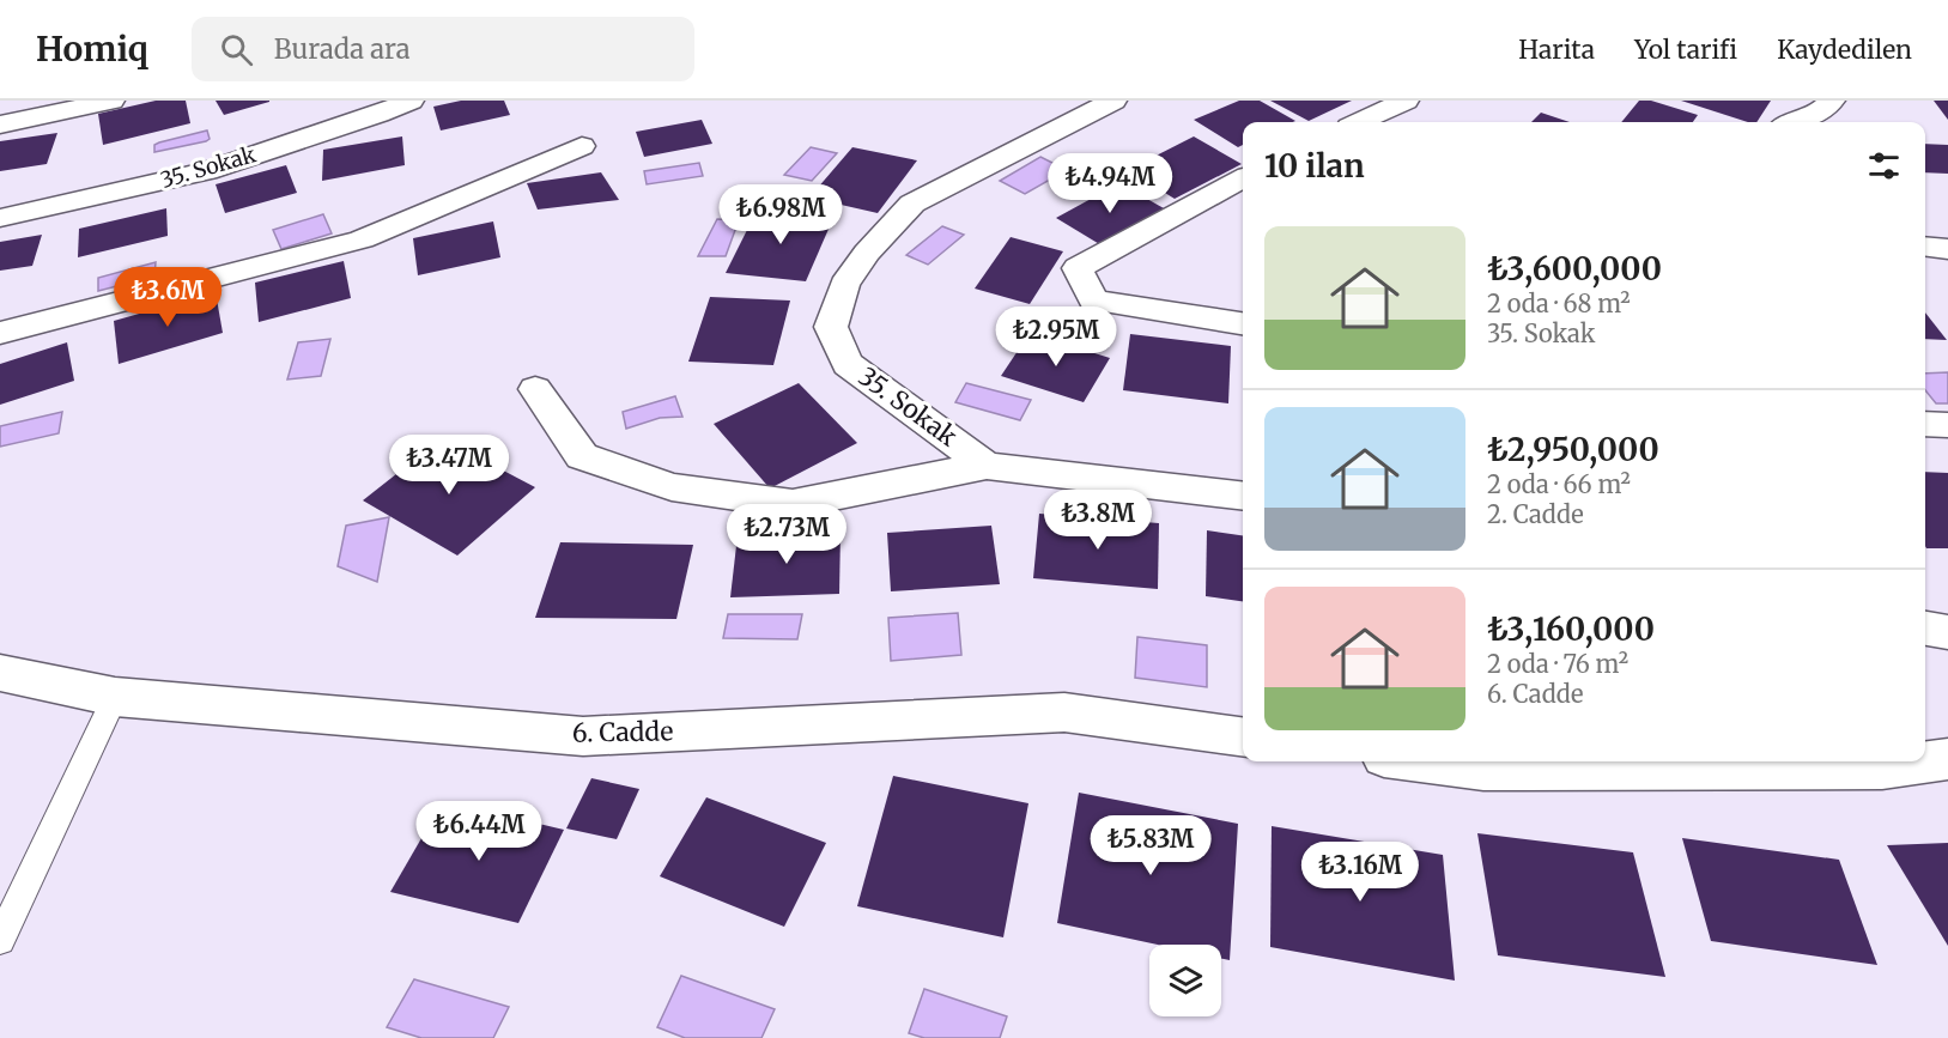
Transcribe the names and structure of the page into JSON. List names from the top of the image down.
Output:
{
  "streets": {
    "street": ["35. Sokak", "6. Cadde"]
  },
  "page": {
    "header": "Homiq",
    "search": "Burada ara",
    "nav": ["Harita", "Yol tarifi", "Kaydedilen"],
    "heading": "10 ilan",
    "price": [
      "₺4.94M",
      "₺6.98M",
      "₺3.6M",
      "₺2.95M",
      "₺3.47M",
      "₺3.8M",
      "₺2.73M",
      "₺6.44M",
      "₺5.83M",
      "₺3.16M"
    ],
    "list": [
      {
        "name": "₺3,600,000",
        "note": "2 oda · 68 m² · 35. Sokak"
      },
      {
        "name": "₺2,950,000",
        "note": "2 oda · 66 m² · 2. Cadde"
      },
      {
        "name": "₺3,160,000",
        "note": "2 oda · 76 m² · 6. Cadde"
      }
    ]
  }
}
